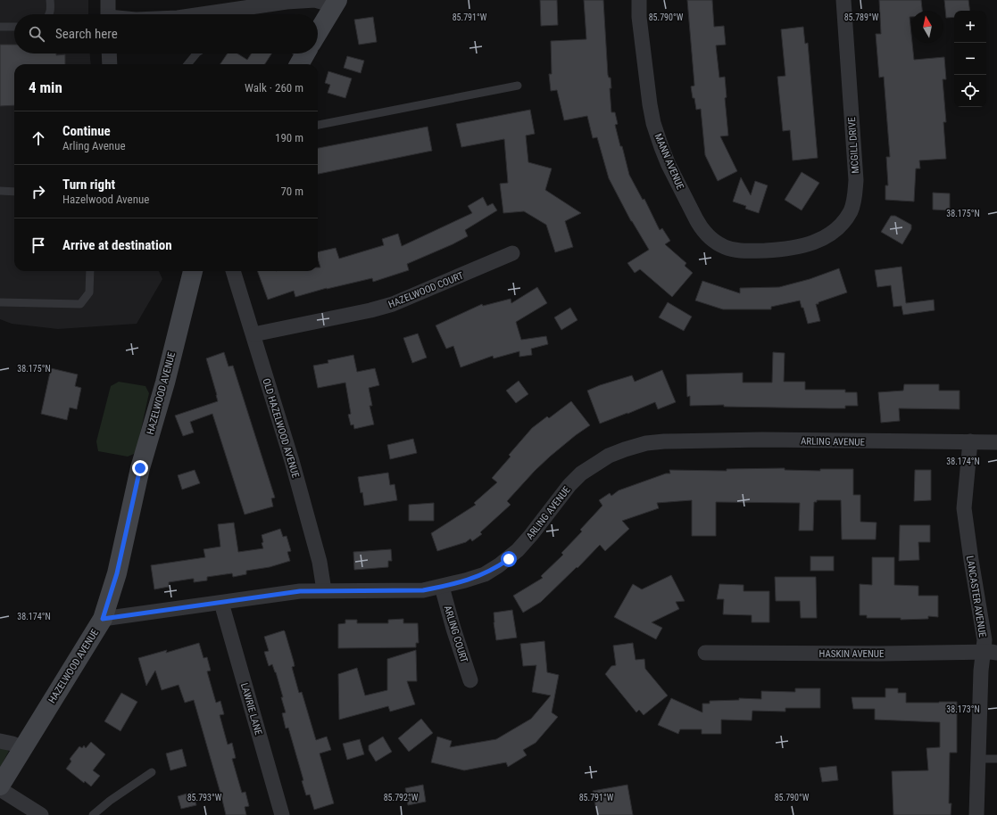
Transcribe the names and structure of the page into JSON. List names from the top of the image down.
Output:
{
  "streets": {
    "street": [
      "MCGILL DRIVE",
      "MANN AVENUE",
      "HAZELWOOD COURT",
      "HAZELWOOD AVENUE",
      "OLD HAZELWOOD AVENUE",
      "ARLING AVENUE",
      "LANCASTER AVENUE",
      "ARLING COURT",
      "HASKIN AVENUE",
      "LAWRIE LANE"
    ]
  },
  "crossings": [
    ["MCGILL DRIVE", "MANN AVENUE"],
    ["HAZELWOOD COURT", "OLD HAZELWOOD AVENUE"],
    ["HAZELWOOD AVENUE", "ARLING AVENUE"],
    ["OLD HAZELWOOD AVENUE", "ARLING AVENUE"],
    ["ARLING AVENUE", "LANCASTER AVENUE"],
    ["ARLING AVENUE", "ARLING COURT"],
    ["ARLING AVENUE", "LAWRIE LANE"],
    ["LANCASTER AVENUE", "HASKIN AVENUE"]
  ],
  "north": "top",
  "page": {
    "map_buttons": ["+", "−"],
    "search": "Search here",
    "heading": ["4 min", "Walk · 260 m"],
    "list": [
      ["Continue", "Arling Avenue", "190 m"],
      ["Turn right", "Hazelwood Avenue", "70 m"],
      "Arrive at destination"
    ]
  },
  "coordinates": [
    "85.791°W",
    "85.790°W",
    "85.789°W",
    "38.175°N",
    "38.174°N",
    "38.173°N",
    "85.793°W",
    "85.792°W"
  ]
}
